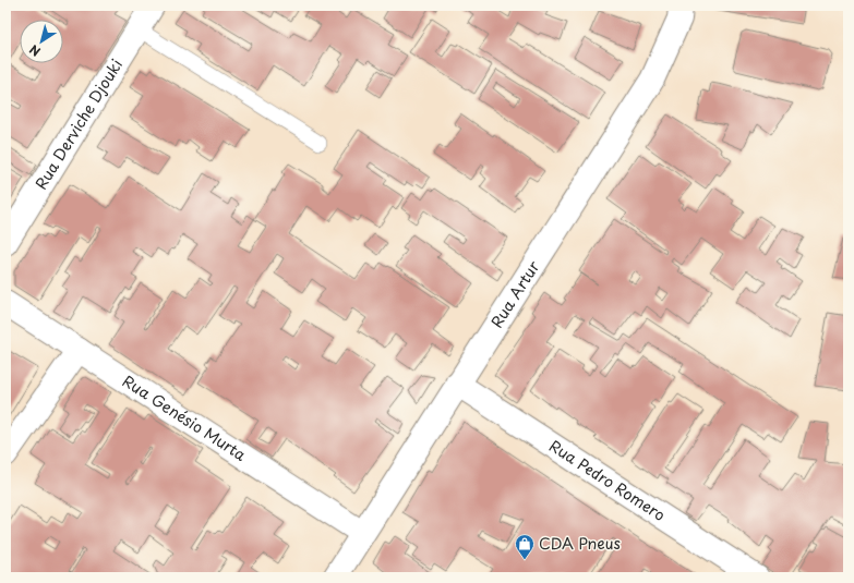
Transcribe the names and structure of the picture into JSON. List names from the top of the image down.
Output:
{
  "streets": {
    "street": [
      "Rua Derviche Djouki",
      "Rua Artur",
      "Rua Genésio Murta",
      "Rua Pedro Romero"
    ]
  },
  "crossings": [
    ["Rua Artur", "Rua Genésio Murta"],
    ["Rua Artur", "Rua Pedro Romero"]
  ],
  "places": {
    "shop": ["CDA Pneus"]
  },
  "north": "bottom left"
}
